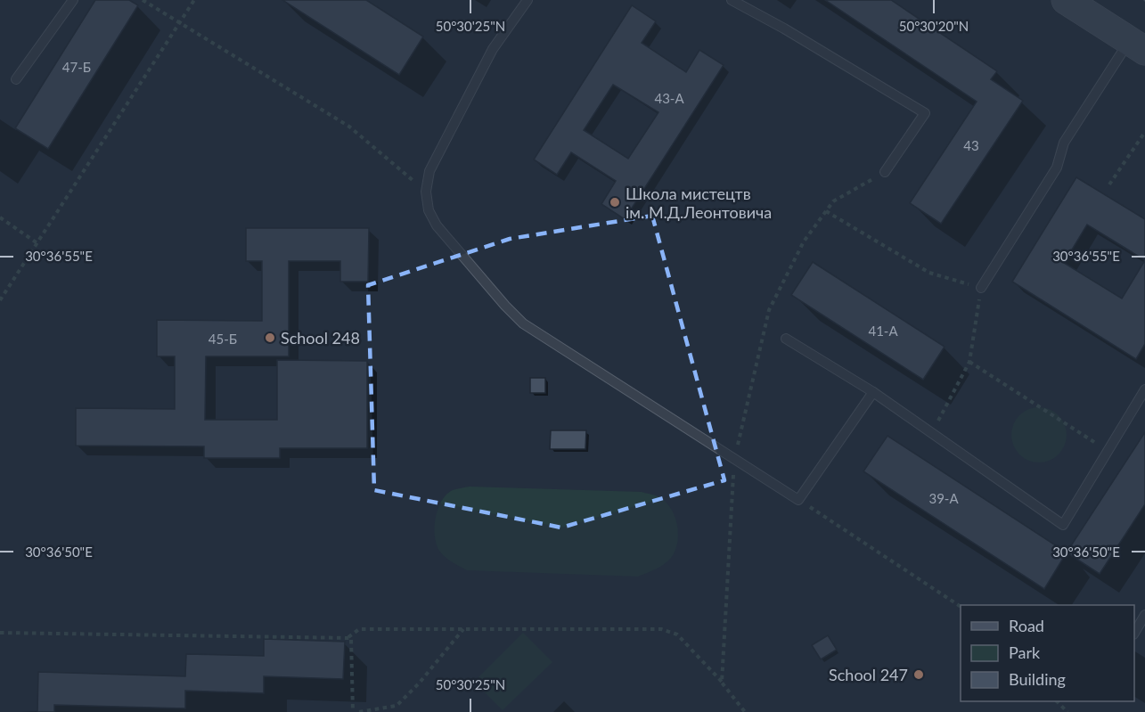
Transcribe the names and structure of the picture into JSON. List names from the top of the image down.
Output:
{
  "places": ["Школа мистецтв ім. М.Д.Леонтовича", "School 248", "School 247"],
  "house_numbers": [
    "47-Б",
    "43-А",
    "43",
    "41-А",
    "45-Б",
    "39-А"
  ],
  "legend": ["Road", "Park", "Building"],
  "coordinates": [
    "50°30'25\"N",
    "50°30'20\"N",
    "30°36'55\"E",
    "30°36'50\"E"
  ]
}
